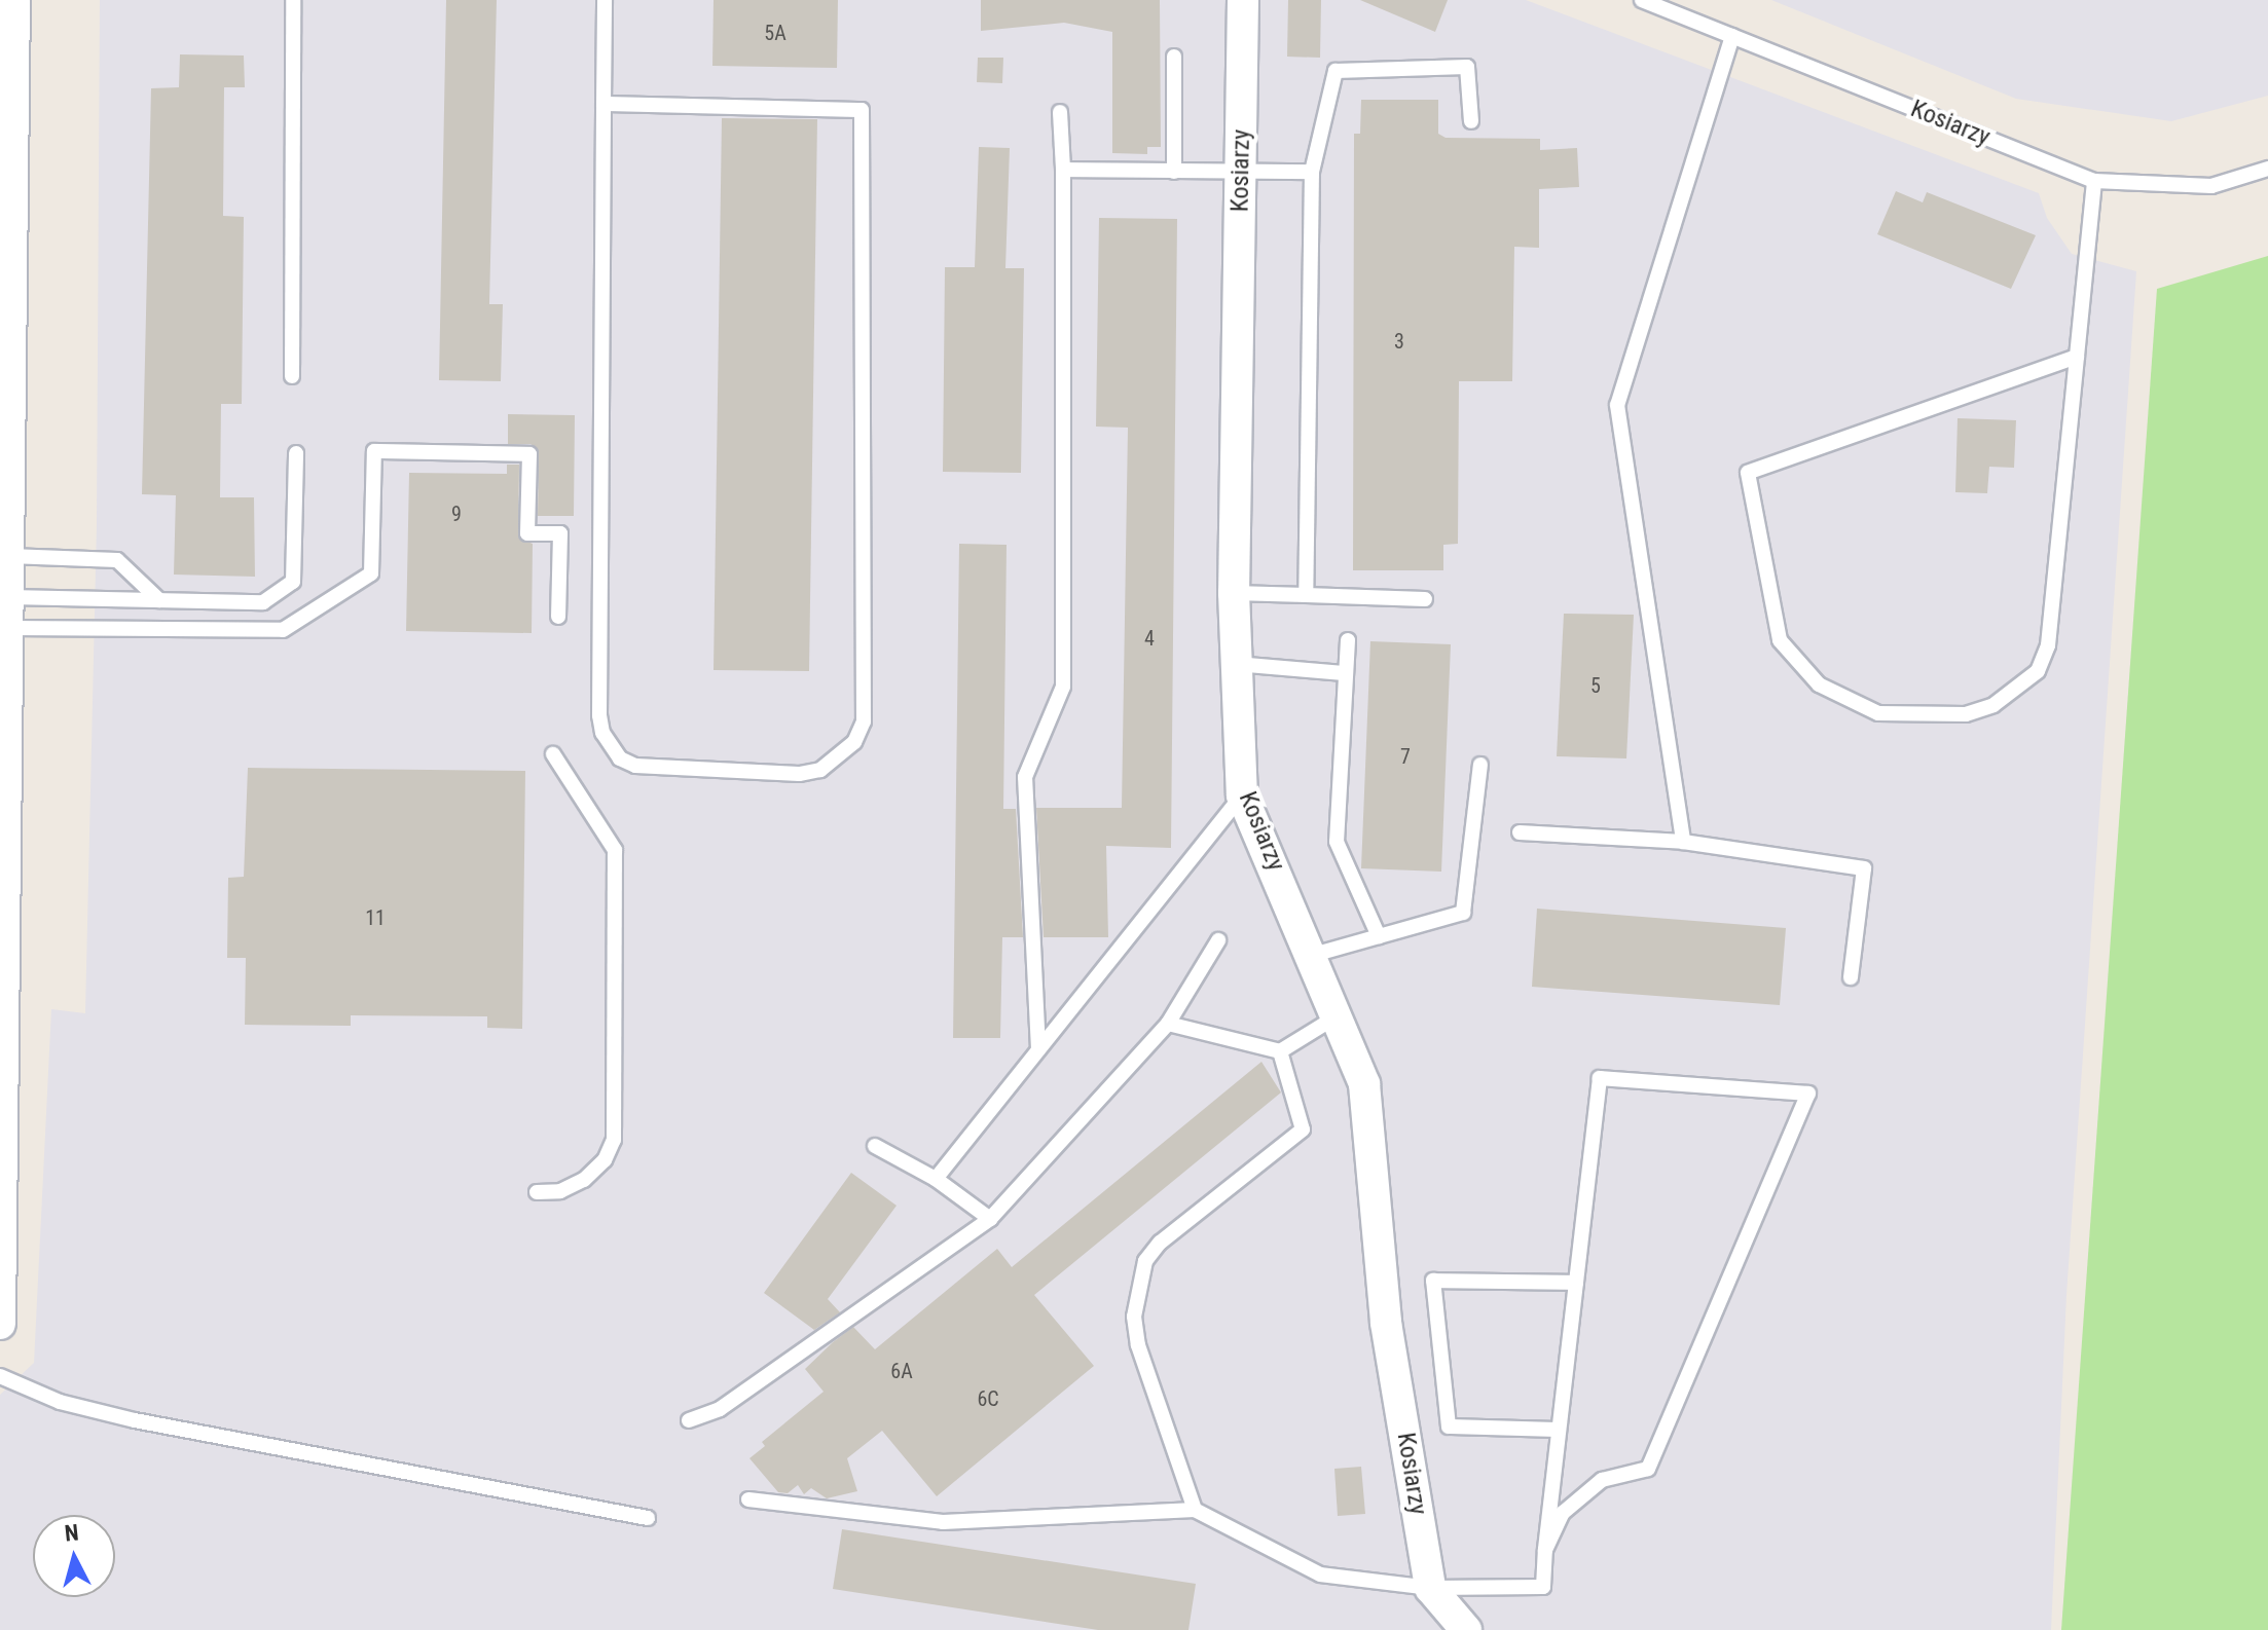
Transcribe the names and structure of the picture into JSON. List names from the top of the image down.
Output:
{
  "streets": {
    "street": ["Kosiarzy"]
  },
  "house_numbers": [
    "5A",
    "3",
    "9",
    "4",
    "5",
    "7",
    "11",
    "6A",
    "6C"
  ],
  "north": "top"
}
